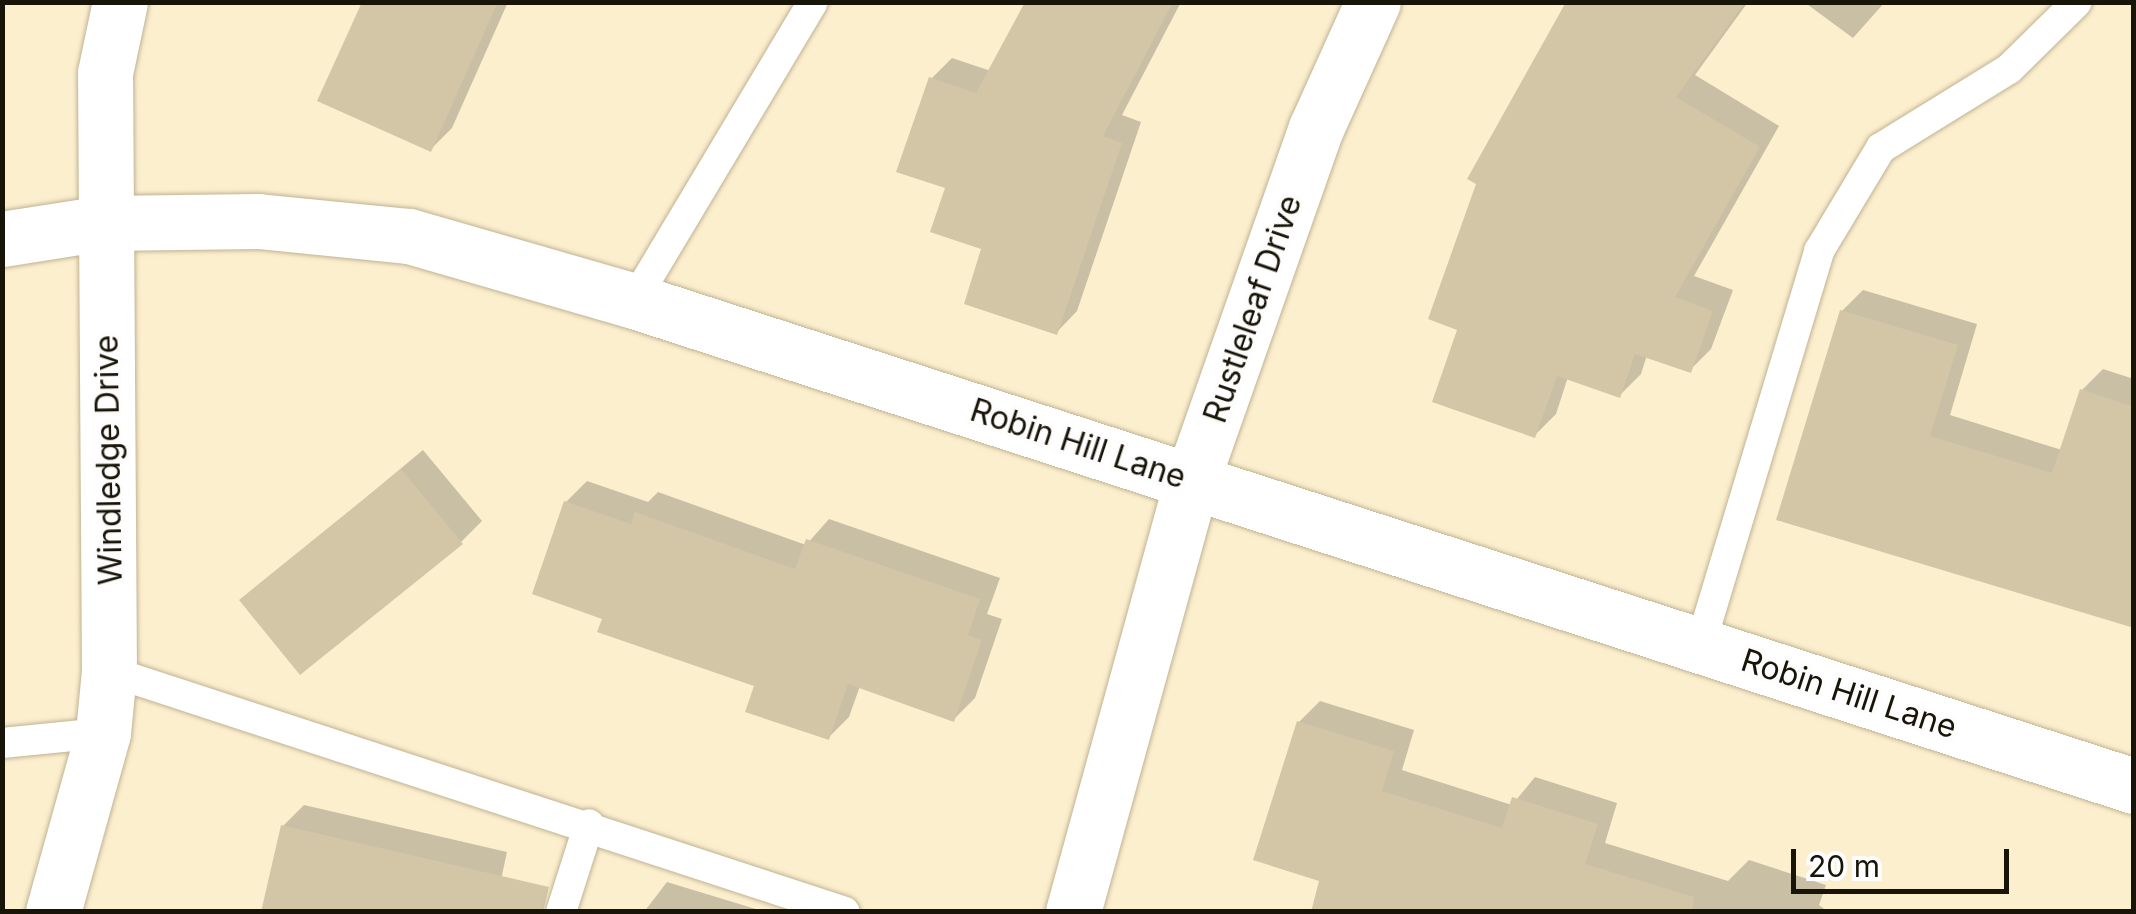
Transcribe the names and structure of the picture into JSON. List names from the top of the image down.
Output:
{
  "streets": {
    "street": ["Rustleleaf Drive", "Robin Hill Lane", "Windledge Drive"]
  },
  "crossings": [
    ["Rustleleaf Drive", "Robin Hill Lane"],
    ["Robin Hill Lane", "Windledge Drive"]
  ],
  "scale_bar": "20 m"
}
